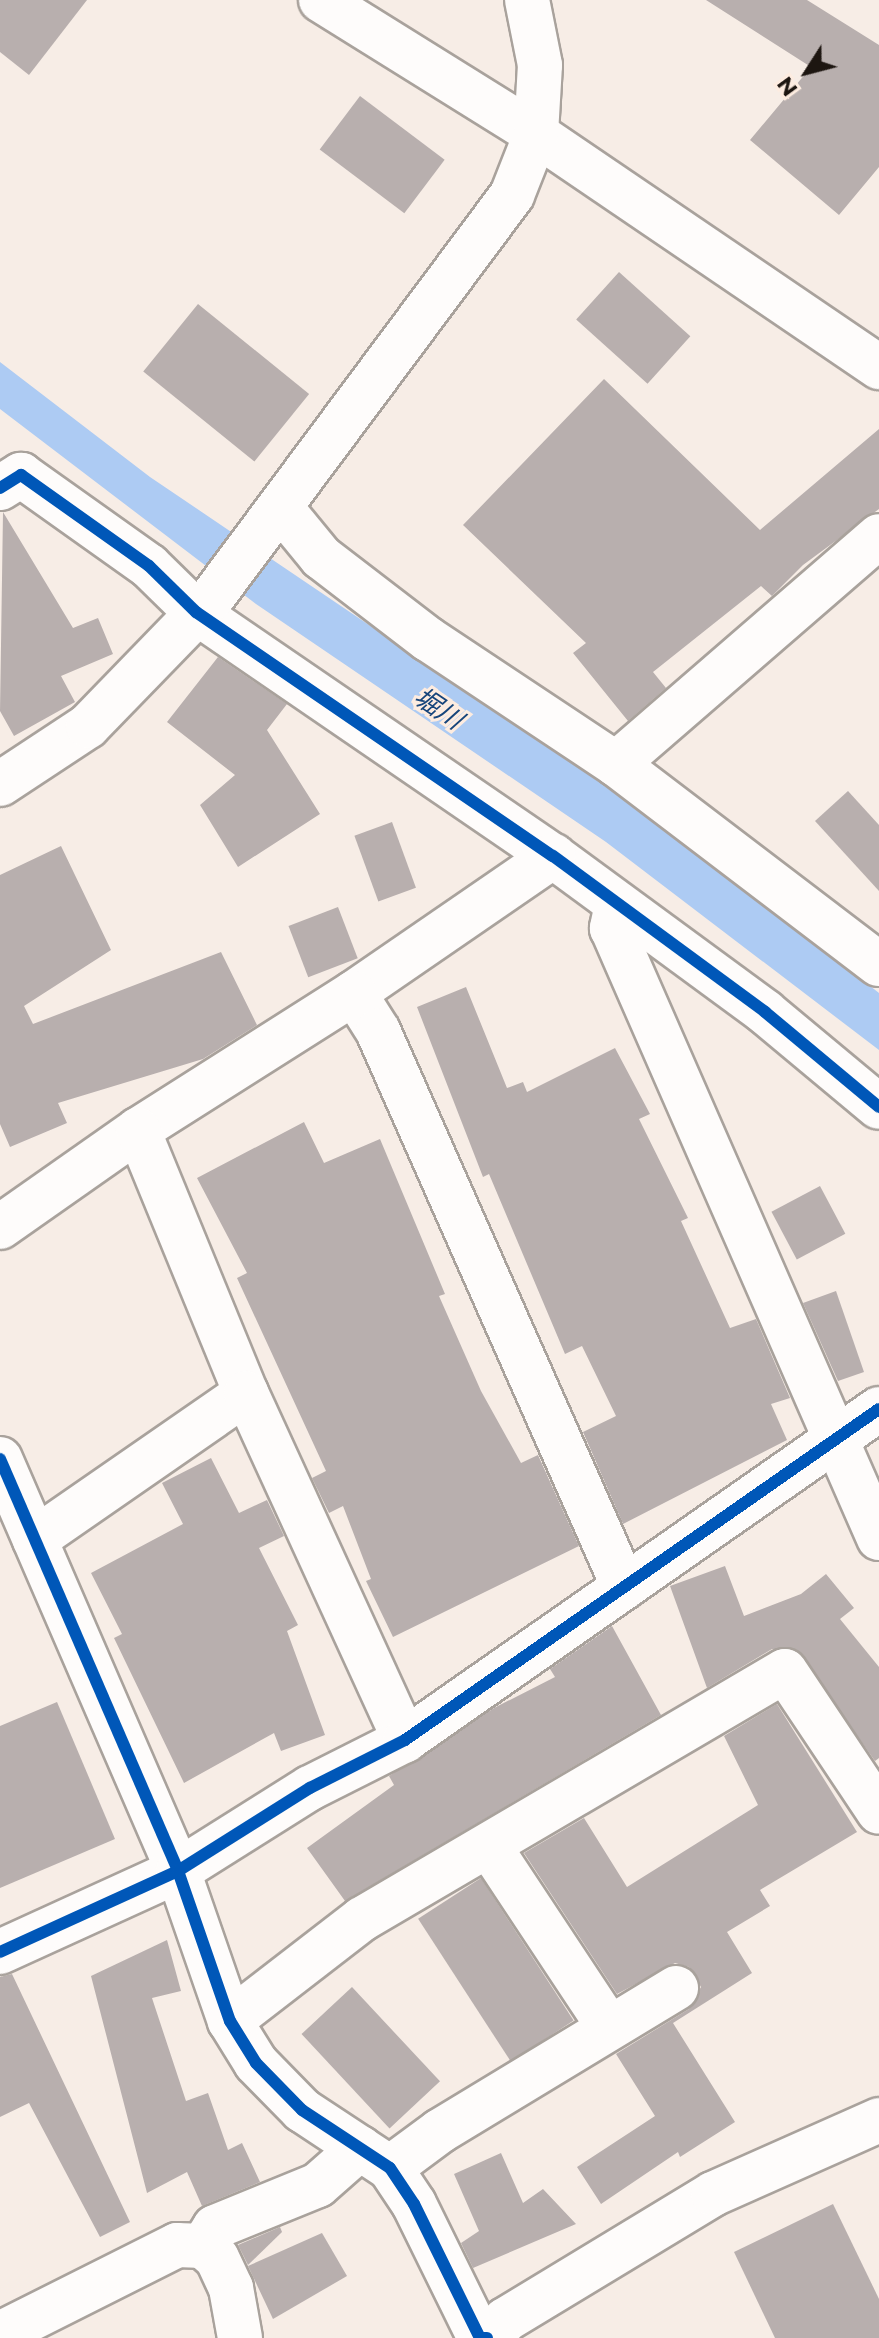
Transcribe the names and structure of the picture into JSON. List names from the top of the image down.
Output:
{
  "water": ["堀川"],
  "north": "bottom left"
}
